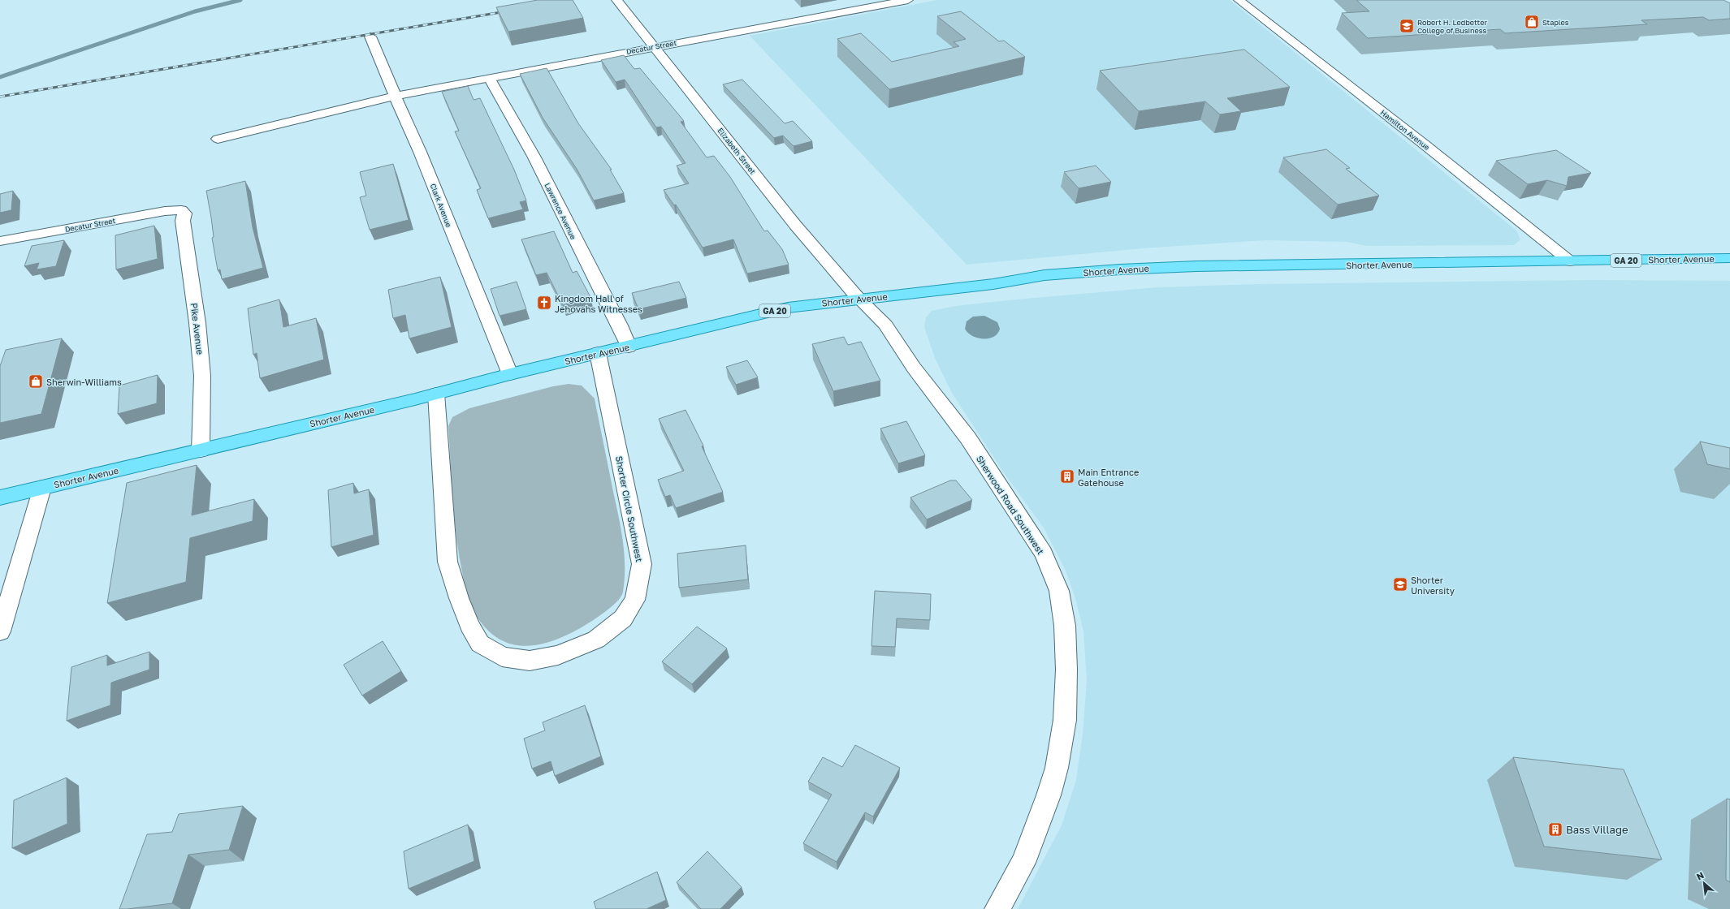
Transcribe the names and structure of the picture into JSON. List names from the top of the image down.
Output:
{
  "streets": {
    "main road": ["Shorter Avenue", "GA 20"],
    "street": [
      "Decatur Street",
      "Hamilton Avenue",
      "Elizabeth Street",
      "Clark Avenue",
      "Lawrence Avenue",
      "Pike Avenue",
      "Sherwood Road Southwest",
      "Shorter Circle Southwest"
    ]
  },
  "crossings": [
    ["Decatur Street", "Elizabeth Street"],
    ["Decatur Street", "Clark Avenue"],
    ["Decatur Street", "Lawrence Avenue"],
    ["Decatur Street", "Pike Avenue"],
    ["Hamilton Avenue", "Shorter Avenue"],
    ["Elizabeth Street", "Shorter Avenue"],
    ["Elizabeth Street", "Sherwood Road Southwest"],
    ["Clark Avenue", "Shorter Avenue"],
    ["Lawrence Avenue", "Shorter Avenue"],
    ["Shorter Avenue", "Pike Avenue"],
    ["Shorter Avenue", "Sherwood Road Southwest"],
    ["Shorter Avenue", "Shorter Circle Southwest"]
  ],
  "places": {
    "shop": ["Staples", "Sherwin-Williams"],
    "school or university": ["Robert H. Ledbetter College of Business", "Shorter University"],
    "church": ["Kingdom Hall of Jehovahs Witnesses"],
    "building": ["Main Entrance Gatehouse", "Bass Village"]
  },
  "north": "top left"
}
